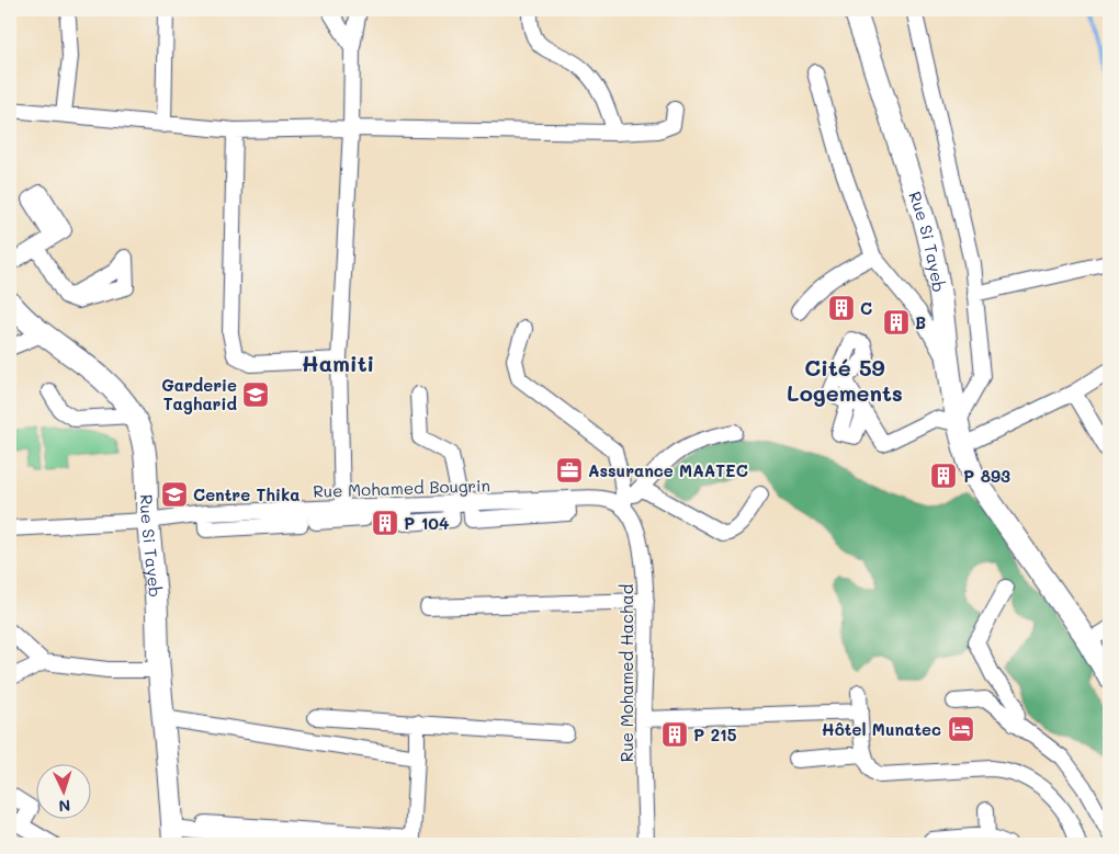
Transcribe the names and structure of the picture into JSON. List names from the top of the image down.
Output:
{
  "streets": {
    "main road": ["Rue Si Tayeb"],
    "street": ["Rue Mohamed Bougrin", "Rue Mohamed Hachad"]
  },
  "crossings": [
    ["Rue Si Tayeb", "Rue Mohamed Bougrin"]
  ],
  "districts": ["Hamiti", "Cité 59 Logements"],
  "places": {
    "building": [
      "C",
      "B",
      "P 893",
      "P 104",
      "P 215"
    ],
    "school or university": ["Garderie Tagharid", "Centre Thika"],
    "office": ["Assurance MAATEC"],
    "hotel": ["Hôtel Munatec"]
  },
  "north": "bottom"
}
